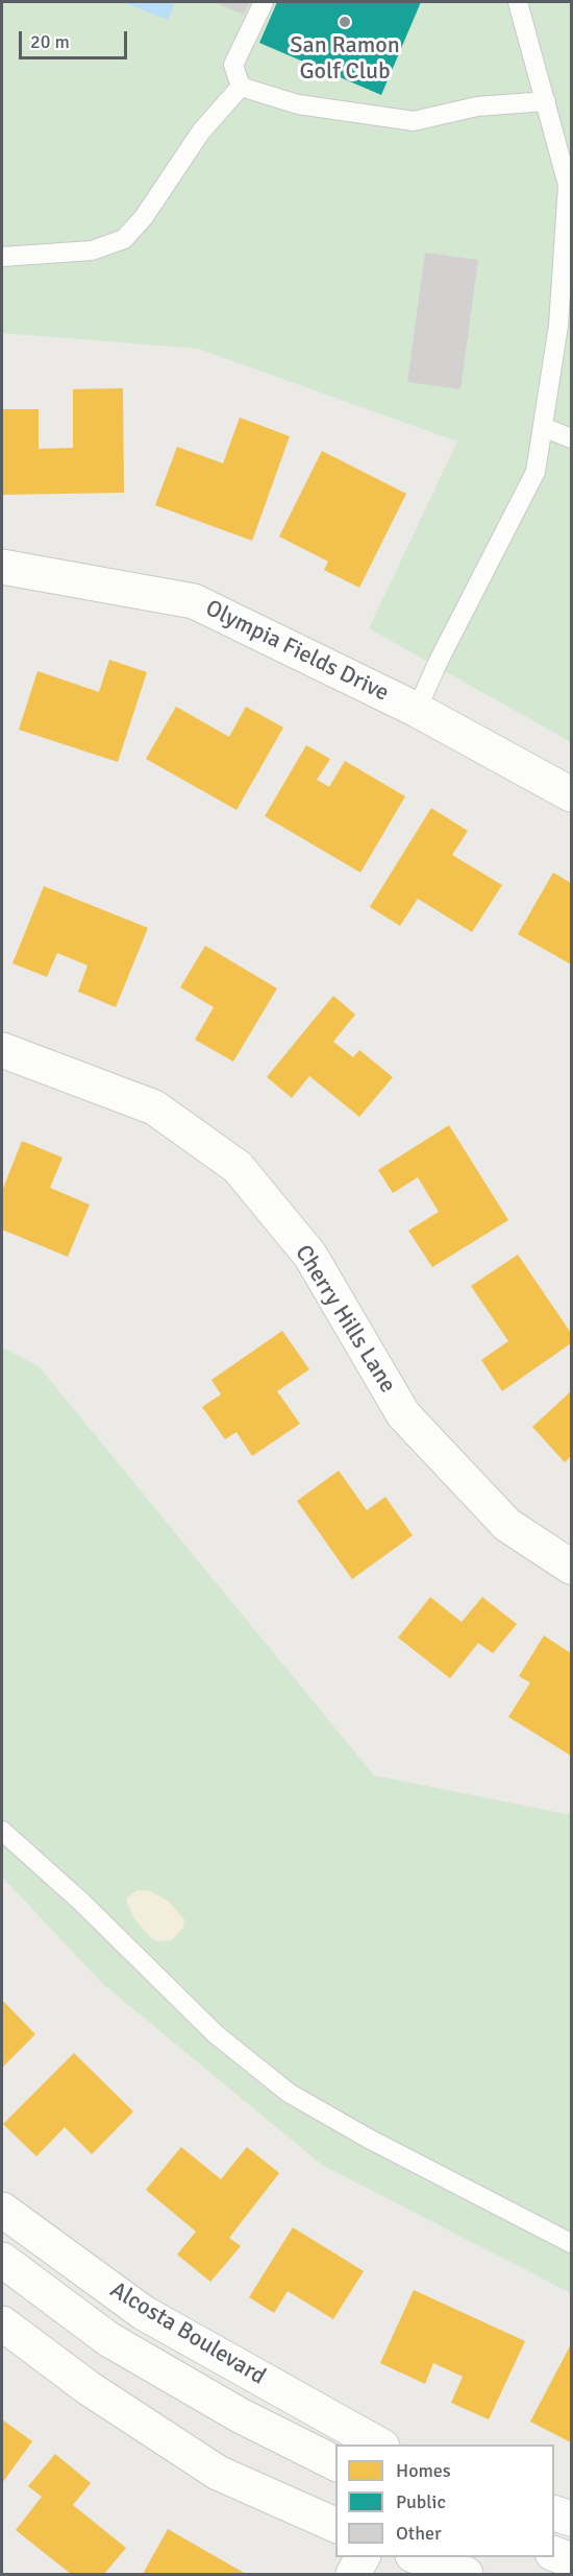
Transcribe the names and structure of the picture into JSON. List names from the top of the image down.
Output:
{
  "streets": {
    "street": ["Olympia Fields Drive", "Cherry Hills Lane", "Alcosta Boulevard"]
  },
  "places": ["San Ramon Golf Club"],
  "legend": ["Homes", "Public", "Other"],
  "scale_bar": "20 m"
}
